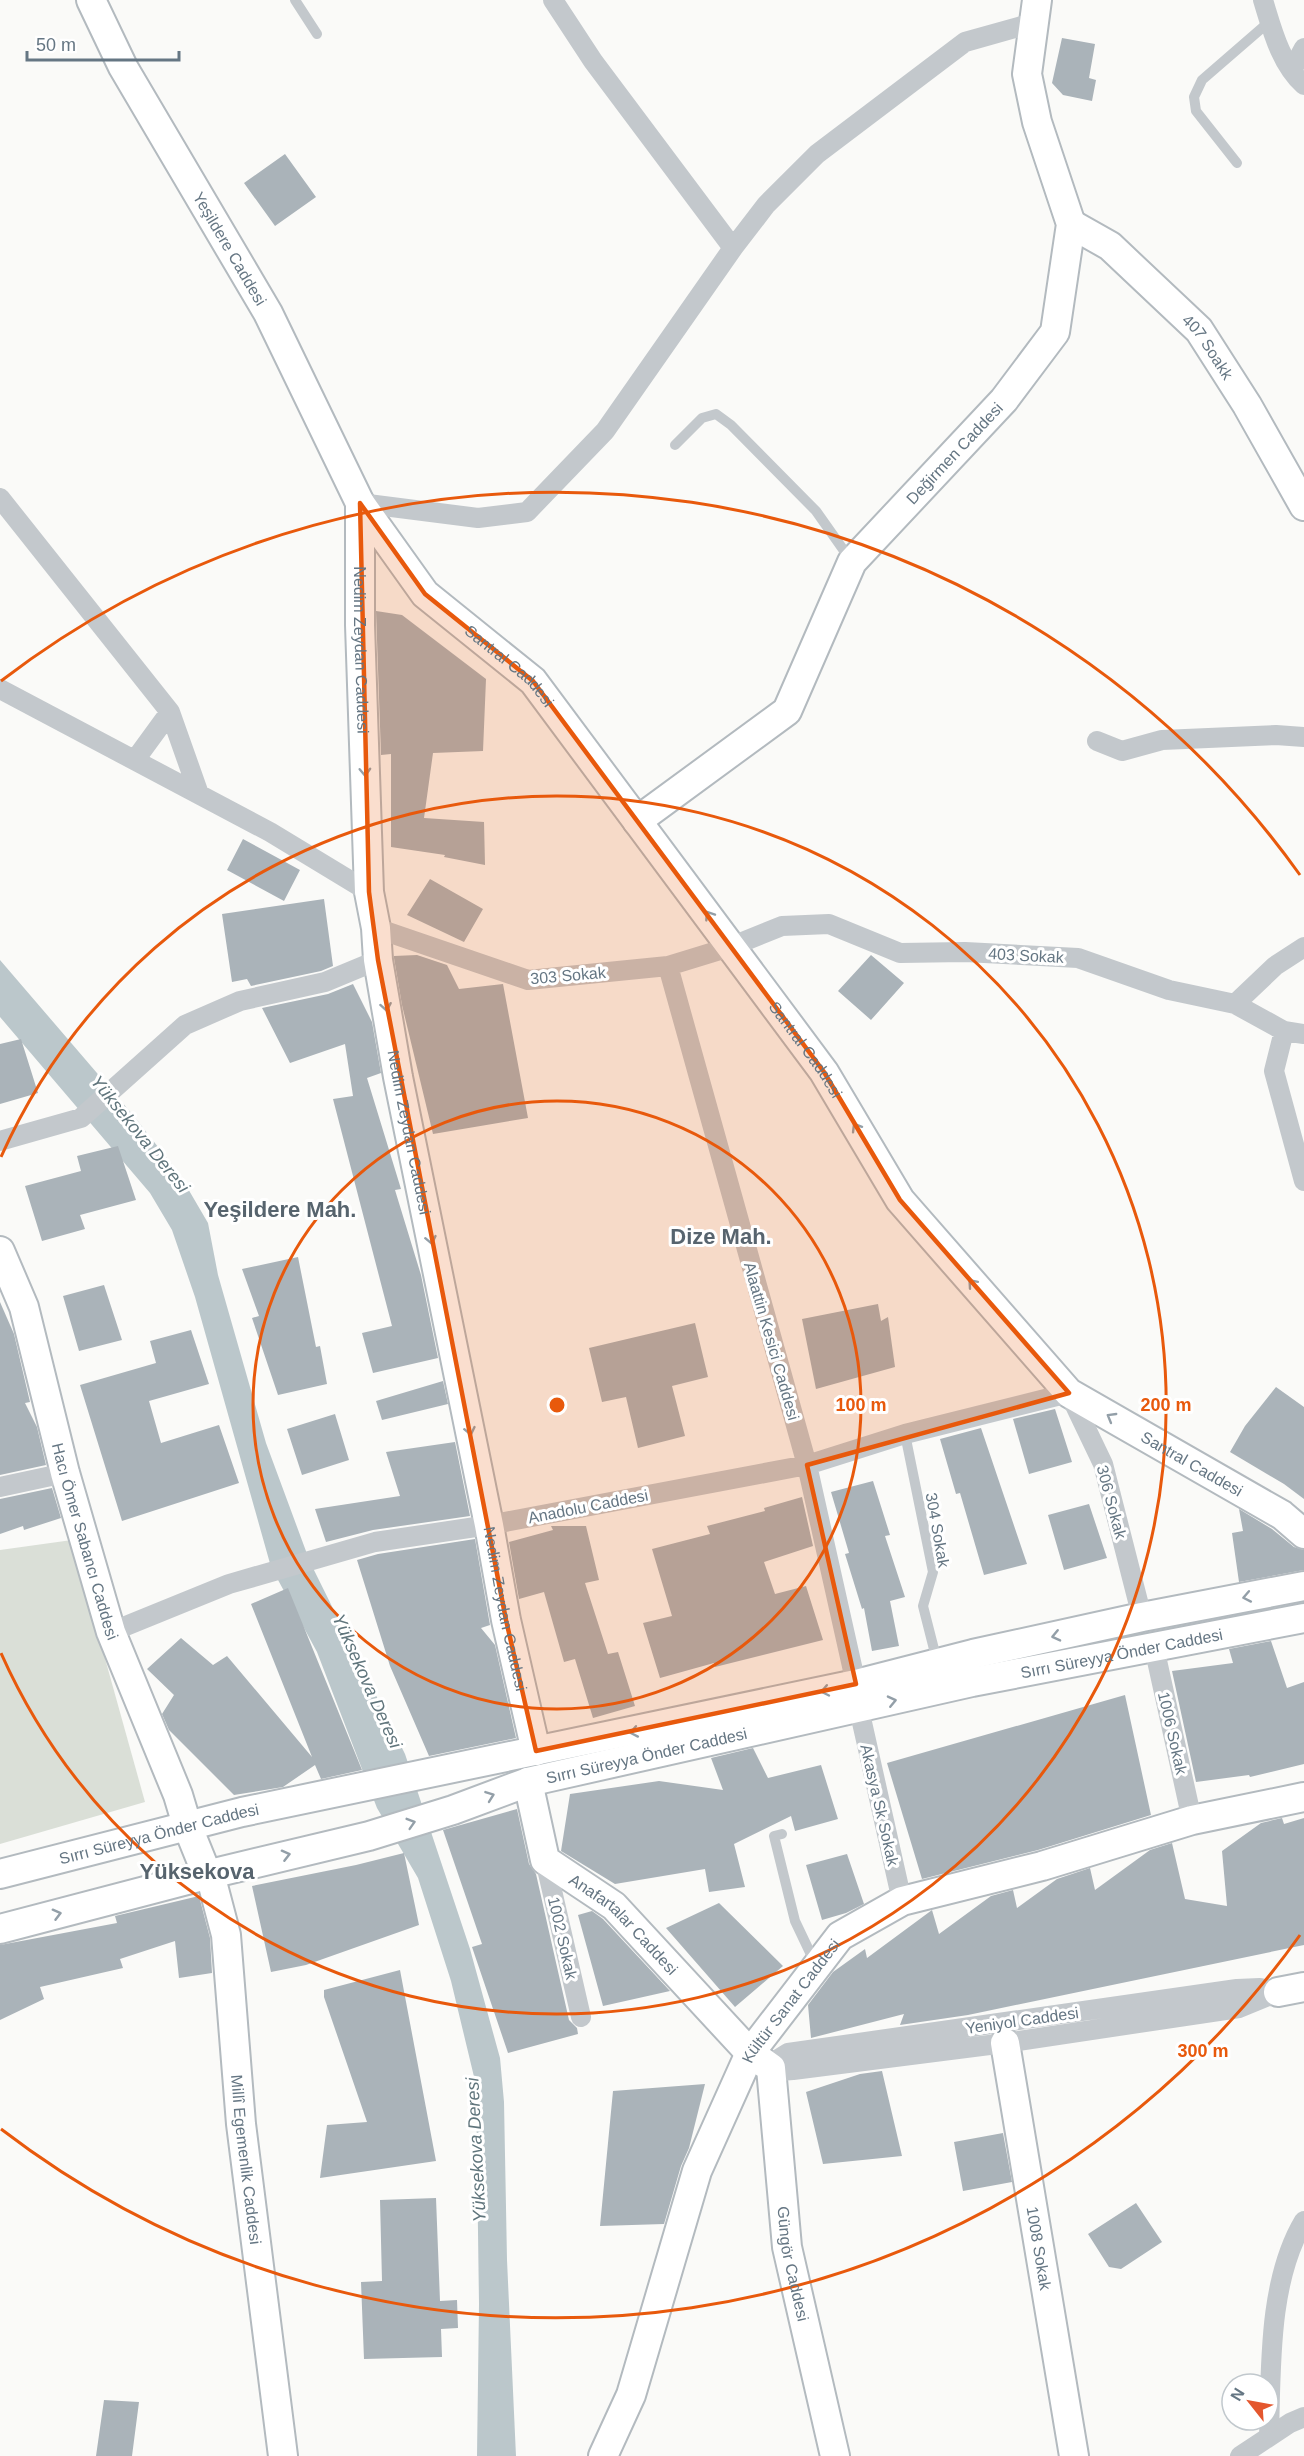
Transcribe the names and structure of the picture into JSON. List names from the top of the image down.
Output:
{
  "streets": {
    "street": [
      "Yeşildere Caddesi",
      "407 Soakk",
      "Değirmen Caddesi",
      "Nedim Zeydan Caddesi",
      "Santral Caddesi",
      "403 Sokak",
      "303 Sokak",
      "Alaattin Kesici Caddesi",
      "306 Sokak",
      "Anadolu Caddesi",
      "Hacı Ömer Sabancı Caddesi",
      "Sırrı Süreyya Önder Caddesi",
      "1006 Sokak",
      "Akasya Sk Sokak",
      "Anafartalar Caddesi",
      "1002 Sokak",
      "Kültür Sanat Caddesi",
      "Yeniyol Caddesi",
      "Millî Egemenlik Caddesi",
      "1008 Sokak",
      "Güngör Caddesi"
    ],
    "lane": ["304 Sokak"]
  },
  "crossings": [
    ["Yeşildere Caddesi", "Nedim Zeydan Caddesi"],
    ["Yeşildere Caddesi", "Santral Caddesi"],
    ["407 Soakk", "Değirmen Caddesi"],
    ["Değirmen Caddesi", "Santral Caddesi"],
    ["Nedim Zeydan Caddesi", "Santral Caddesi"],
    ["Nedim Zeydan Caddesi", "303 Sokak"],
    ["Nedim Zeydan Caddesi", "Anadolu Caddesi"],
    ["Nedim Zeydan Caddesi", "Sırrı Süreyya Önder Caddesi"],
    ["Santral Caddesi", "403 Sokak"],
    ["Santral Caddesi", "303 Sokak"],
    ["Santral Caddesi", "306 Sokak"],
    ["Santral Caddesi", "Anadolu Caddesi"],
    ["403 Sokak", "303 Sokak"],
    ["303 Sokak", "Alaattin Kesici Caddesi"],
    ["Alaattin Kesici Caddesi", "Anadolu Caddesi"],
    ["Alaattin Kesici Caddesi", "Sırrı Süreyya Önder Caddesi"],
    ["Alaattin Kesici Caddesi", "Akasya Sk Sokak"],
    ["306 Sokak", "Anadolu Caddesi"],
    ["306 Sokak", "Sırrı Süreyya Önder Caddesi"],
    ["Anadolu Caddesi", "304 Sokak"],
    ["Anadolu Caddesi", "Hacı Ömer Sabancı Caddesi"],
    ["304 Sokak", "Sırrı Süreyya Önder Caddesi"],
    ["Hacı Ömer Sabancı Caddesi", "Sırrı Süreyya Önder Caddesi"],
    ["Hacı Ömer Sabancı Caddesi", "Millî Egemenlik Caddesi"],
    ["Sırrı Süreyya Önder Caddesi", "1006 Sokak"],
    ["Sırrı Süreyya Önder Caddesi", "Akasya Sk Sokak"],
    ["Sırrı Süreyya Önder Caddesi", "Millî Egemenlik Caddesi"],
    ["1006 Sokak", "Kültür Sanat Caddesi"],
    ["Akasya Sk Sokak", "Kültür Sanat Caddesi"],
    ["Anafartalar Caddesi", "1002 Sokak"],
    ["Anafartalar Caddesi", "Kültür Sanat Caddesi"],
    ["Anafartalar Caddesi", "Yeniyol Caddesi"],
    ["Anafartalar Caddesi", "Güngör Caddesi"],
    ["Kültür Sanat Caddesi", "Yeniyol Caddesi"],
    ["Kültür Sanat Caddesi", "Güngör Caddesi"],
    ["Yeniyol Caddesi", "1008 Sokak"],
    ["Yeniyol Caddesi", "Güngör Caddesi"]
  ],
  "one_way": ["Nedim Zeydan Caddesi", "Santral Caddesi"],
  "districts": ["Yeşildere Mah.", "Dize Mah.", "Yüksekova"],
  "water": ["Yüksekova Deresi"],
  "scale_bar": "50 m",
  "north": "top left",
  "rings": ["100 m", "200 m", "300 m"]
}
